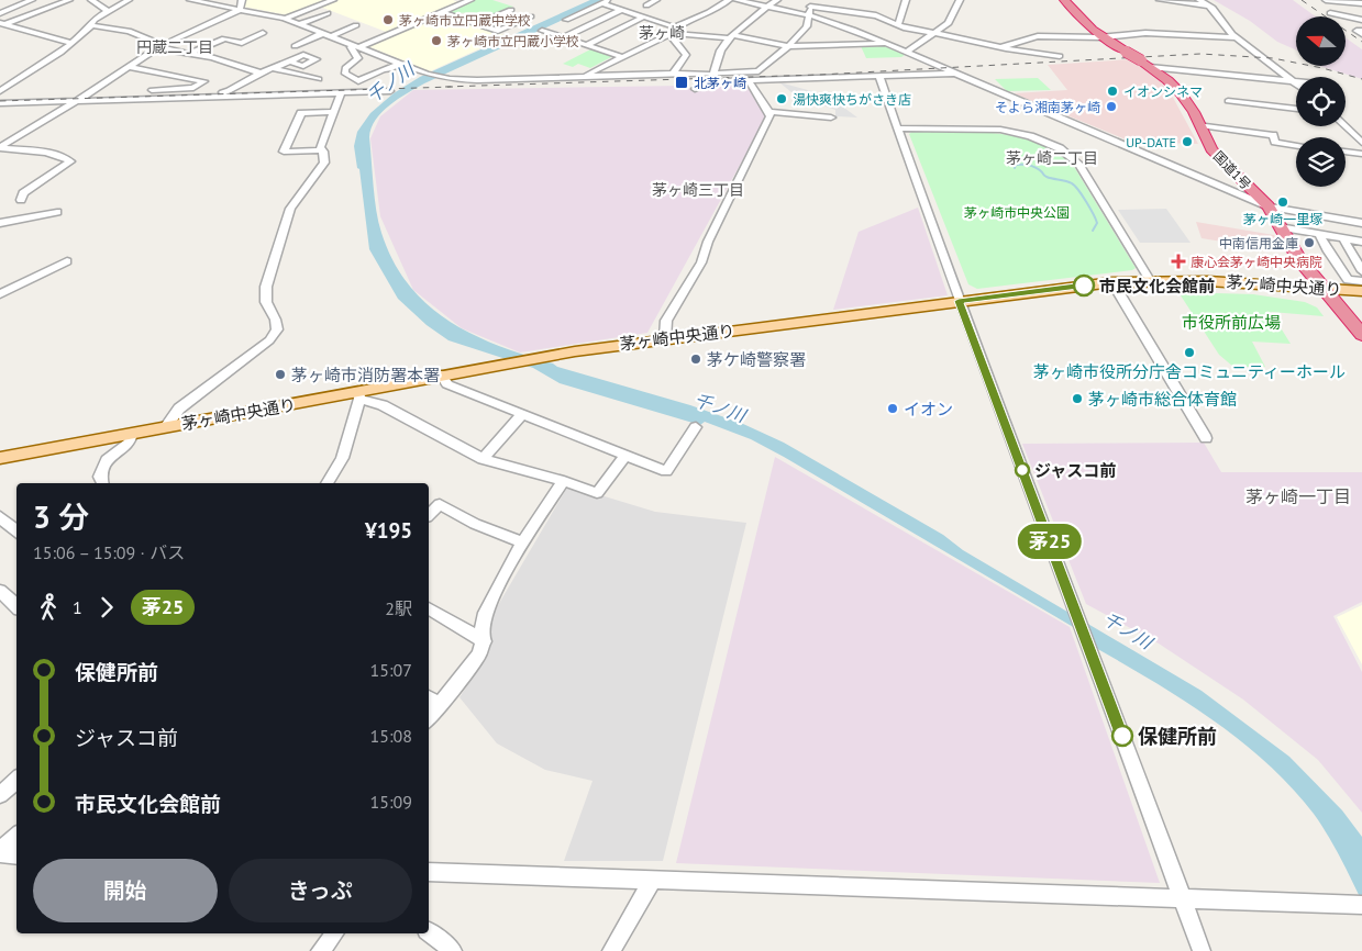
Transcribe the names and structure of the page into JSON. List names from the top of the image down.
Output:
{
  "streets": {
    "highway": ["国道1号"],
    "main road": ["茅ヶ崎中央通り"]
  },
  "crossings": [
    ["国道1号", "茅ヶ崎中央通り"]
  ],
  "districts": [
    "茅ヶ崎",
    "円蔵二丁目",
    "茅ヶ崎二丁目",
    "茅ヶ崎三丁目",
    "茅ヶ崎一丁目"
  ],
  "water": ["千ノ川"],
  "parks": ["茅ヶ崎市中央公園", "市役所前広場"],
  "places": {
    "other": [
      "茅ヶ崎市立円蔵中学校",
      "茅ヶ崎市立円蔵小学校",
      "イオンシネマ",
      "湯快爽快ちがさき店",
      "そよら湘南茅ヶ崎",
      "UP-DATE",
      "茅ヶ崎一里塚",
      "中南信用金庫",
      "市民文化会館前",
      "茅ヶ崎市役所分庁舎コミュニティーホール",
      "茅ケ崎警察署",
      "茅ヶ崎市消防署本署",
      "茅ヶ崎市総合体育館",
      "イオン",
      "ジャスコ前",
      "保健所前"
    ],
    "transit": ["北茅ヶ崎"],
    "health": ["康心会茅ヶ崎中央病院"]
  },
  "lines": ["bus line 茅25"],
  "north": "left",
  "page": {
    "on_map": "茅25",
    "heading": ["3 分", "15:06 – 15:09 · バス", "¥195"],
    "legs": ["1", "茅25", "2駅"],
    "list": [
      {
        "name": "保健所前",
        "value": "15:07"
      },
      {
        "name": "ジャスコ前",
        "value": "15:08"
      },
      {
        "name": "市民文化会館前",
        "value": "15:09"
      }
    ],
    "buttons": ["開始", "きっぷ"]
  }
}
